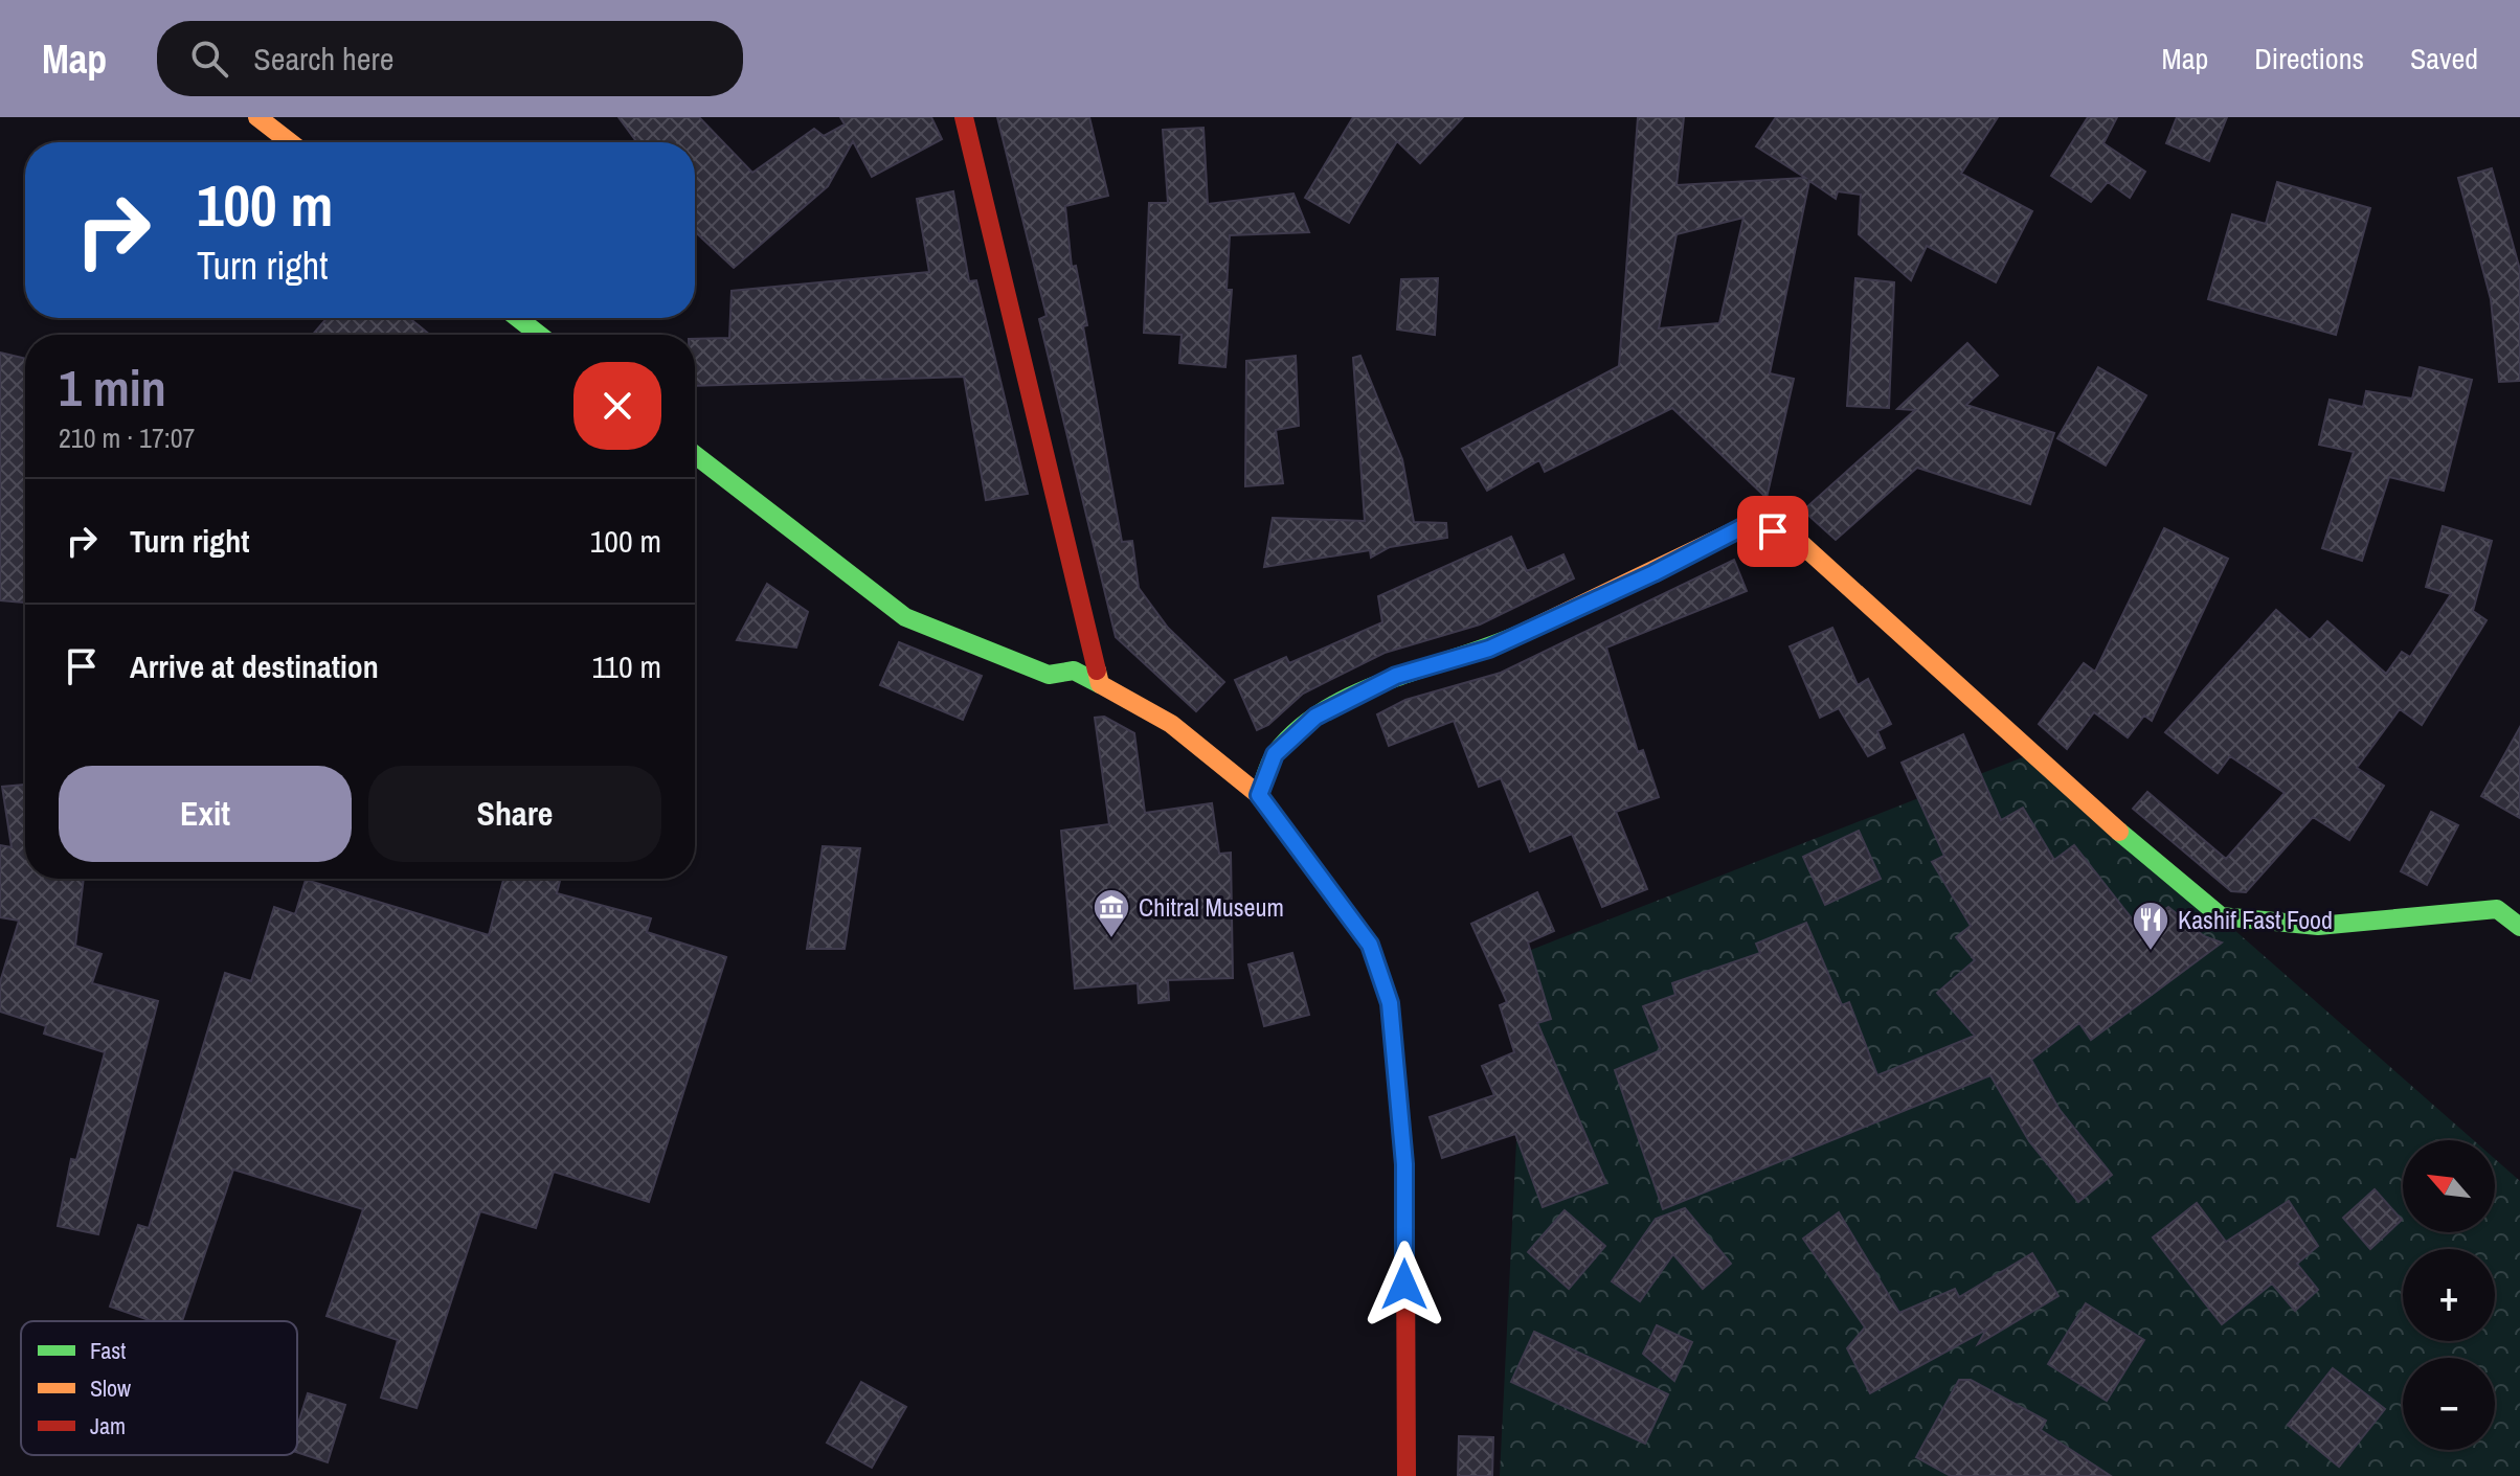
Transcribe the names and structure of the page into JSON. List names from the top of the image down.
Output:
{
  "places": {
    "museum": ["Chitral Museum"],
    "restaurant": ["Kashif Fast Food"]
  },
  "legend": ["Fast", "Slow", "Jam"],
  "north": "top left",
  "page": {
    "header": "Map",
    "search": "Search here",
    "nav": ["Map", "Directions", "Saved"],
    "turn": ["100 m", "Turn right"],
    "heading": ["1 min", "210 m · 17:07"],
    "list": [
      {
        "name": "Turn right",
        "value": "100 m"
      },
      {
        "name": "Arrive at destination",
        "value": "110 m"
      }
    ],
    "buttons": ["Exit", "Share"],
    "map_buttons": ["+", "−"]
  }
}
